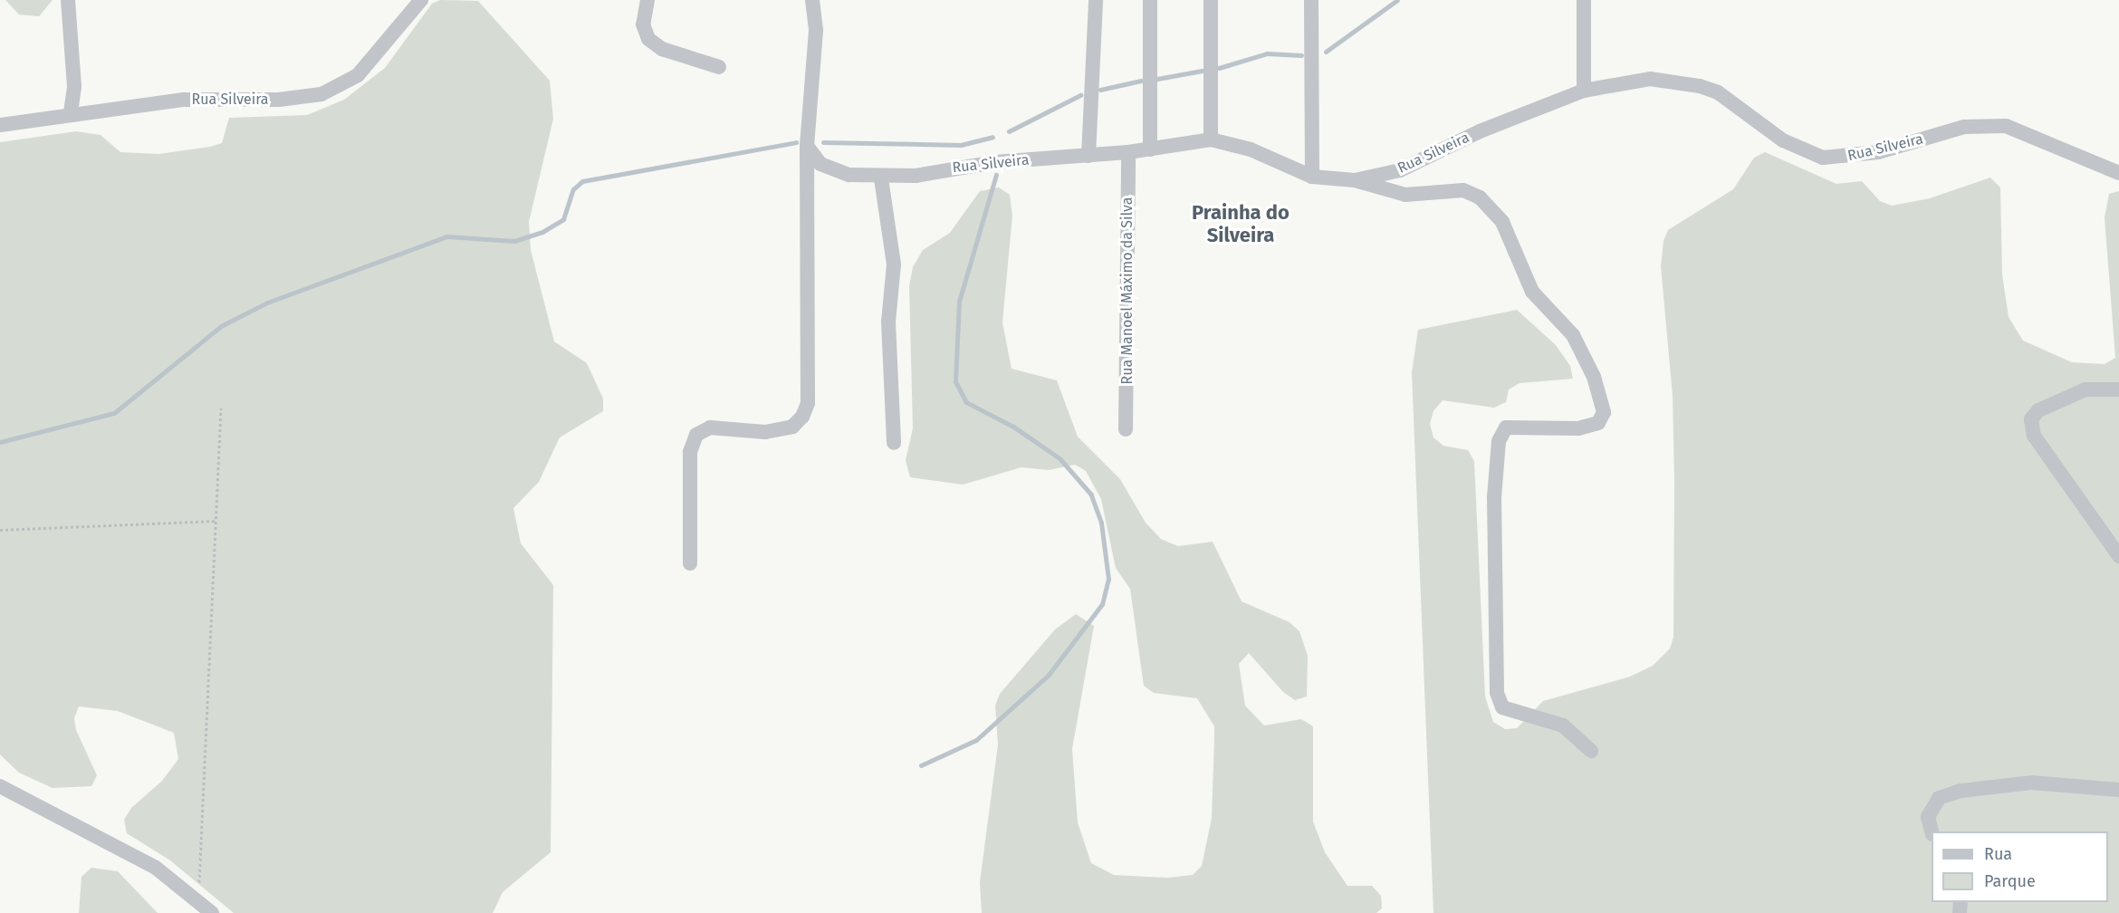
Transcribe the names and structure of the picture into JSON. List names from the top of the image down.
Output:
{
  "streets": {
    "street": ["Rua Silveira", "Rua Manoel Máximo da Silva"]
  },
  "crossings": [
    ["Rua Silveira", "Rua Manoel Máximo da Silva"]
  ],
  "districts": ["Prainha do Silveira"],
  "legend": ["Rua", "Parque"]
}
